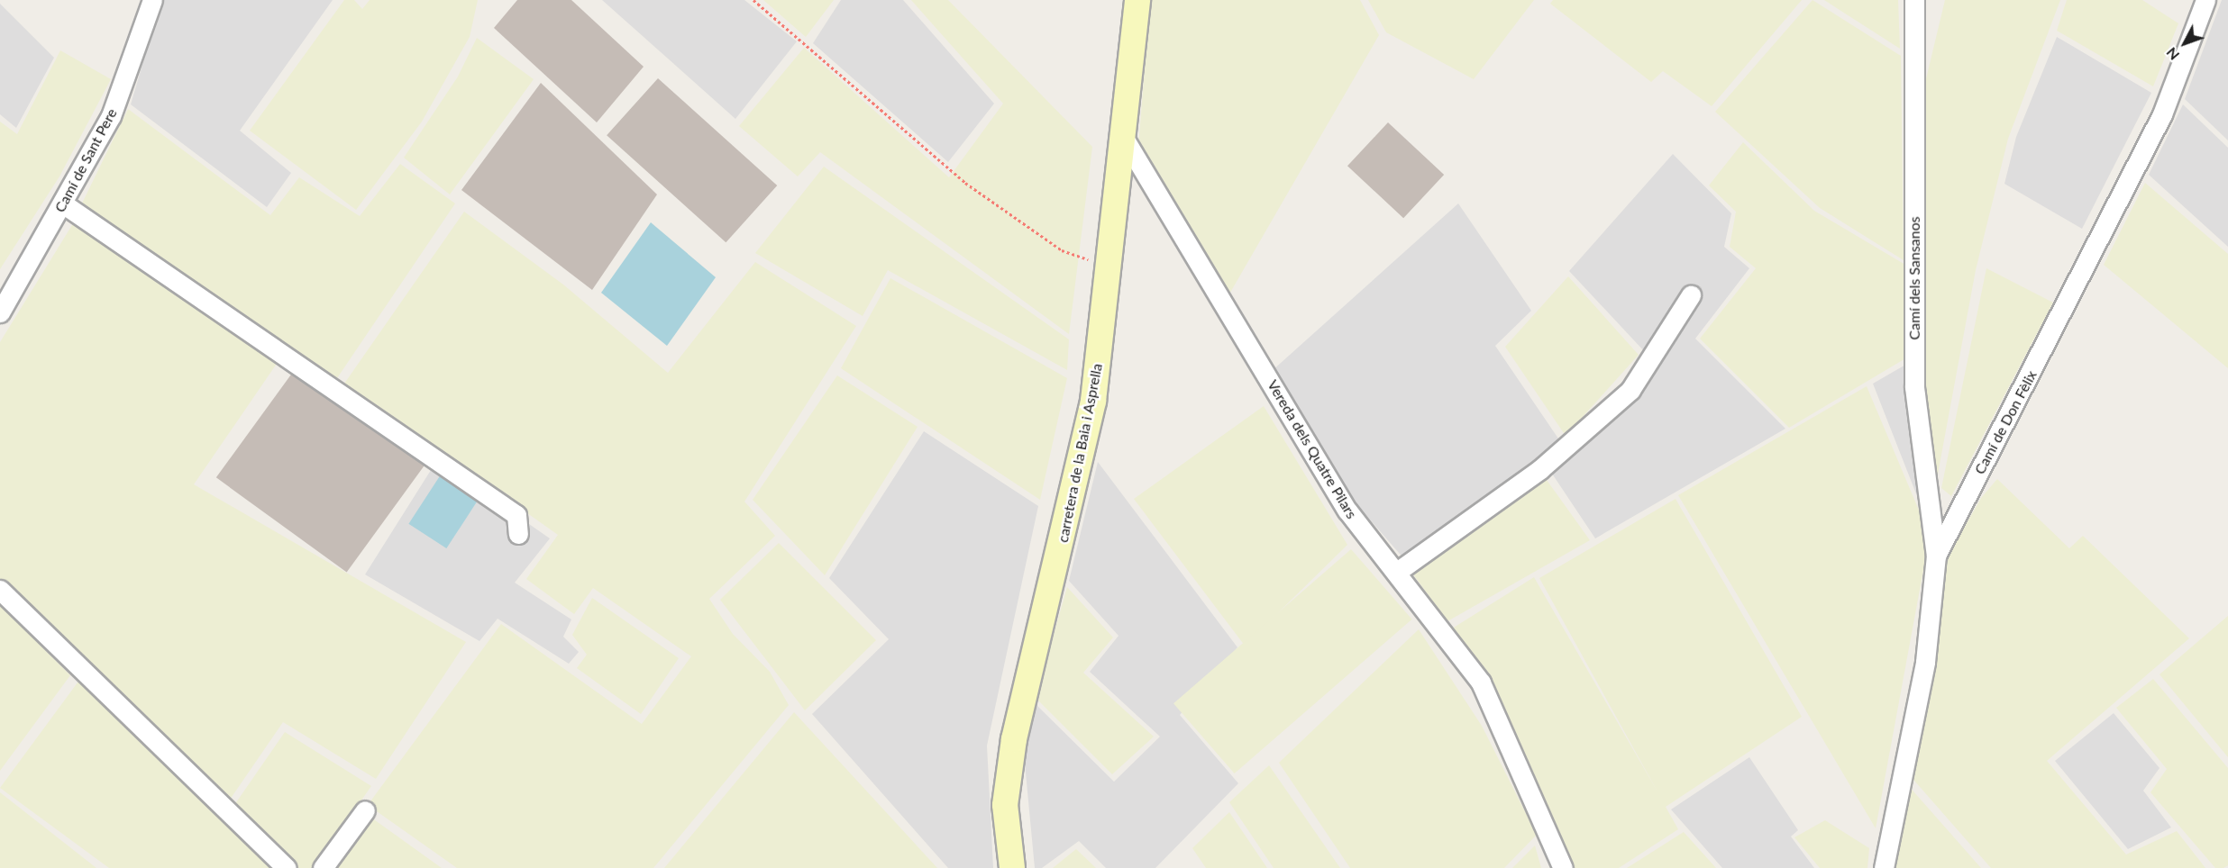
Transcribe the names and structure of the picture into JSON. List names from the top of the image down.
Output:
{
  "streets": {
    "main road": ["carretera de la Baia i Asprella"],
    "street": [
      "Camí de Sant Pere",
      "Camí dels Sansanos",
      "Camí de Don Fèlix",
      "Vereda dels Quatre Pilars"
    ]
  },
  "crossings": [
    ["Camí dels Sansanos", "Camí de Don Fèlix"],
    ["Vereda dels Quatre Pilars", "carretera de la Baia i Asprella"]
  ],
  "north": "bottom left"
}
